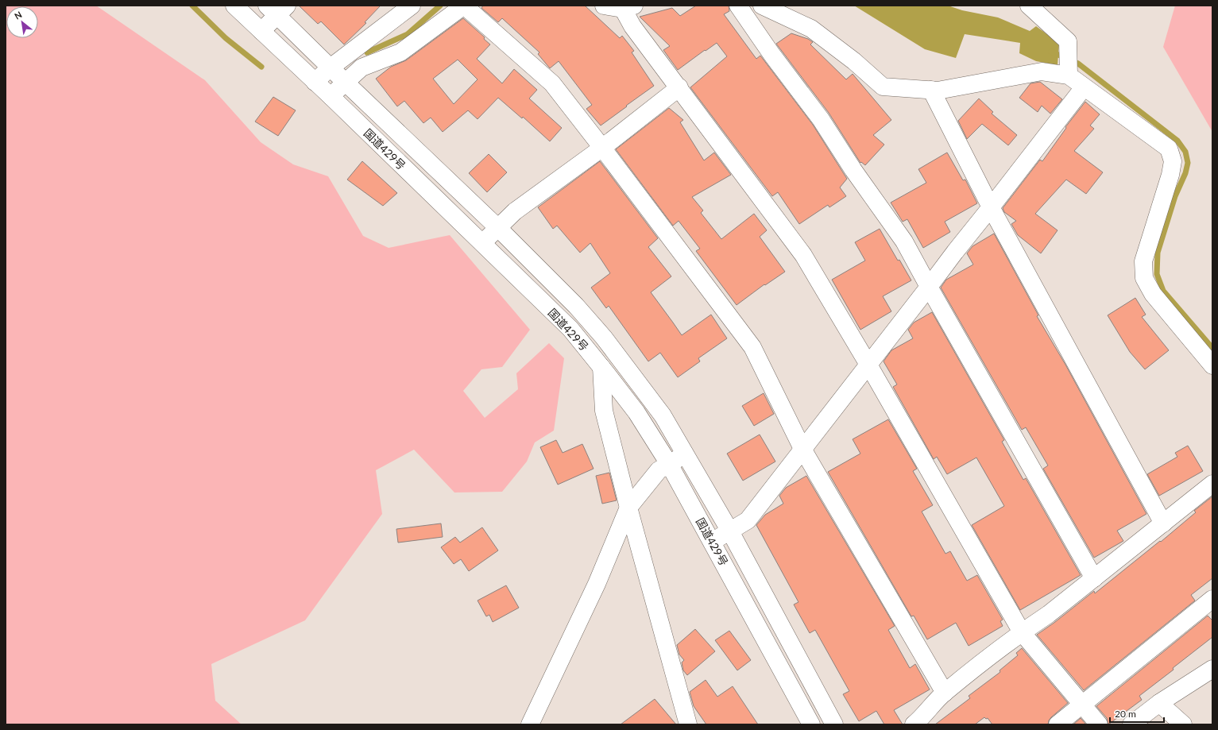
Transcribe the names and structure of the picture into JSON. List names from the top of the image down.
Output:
{
  "streets": {
    "main road": ["国道429号"]
  },
  "scale_bar": "20 m",
  "north": "top left"
}
